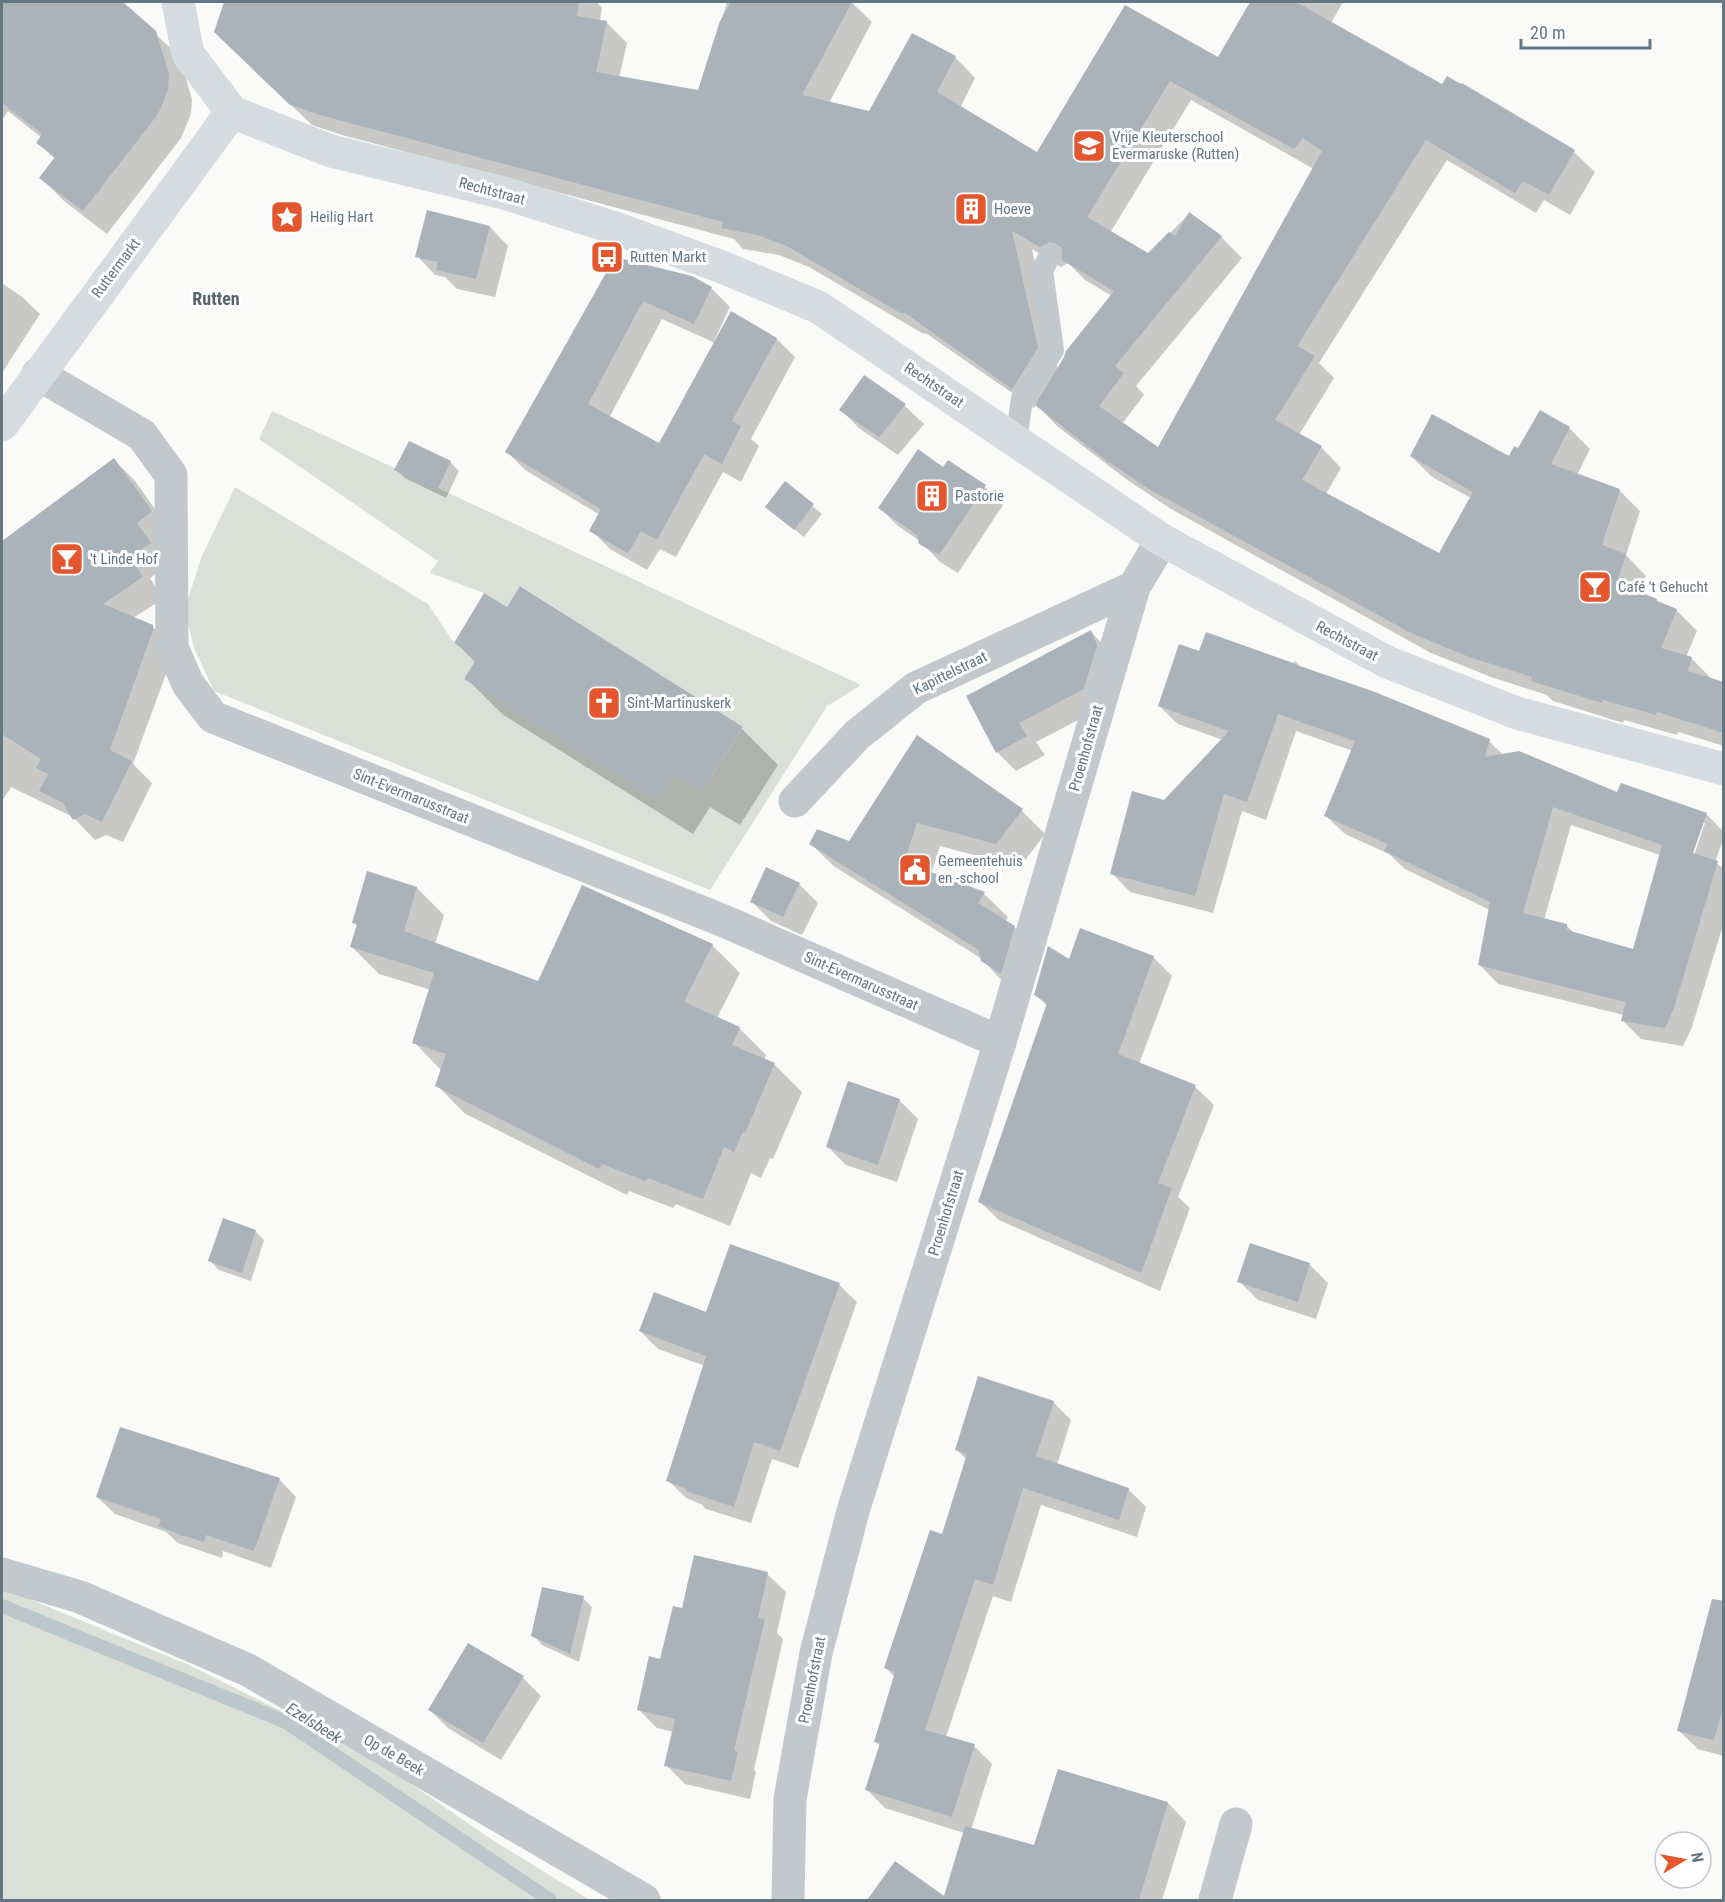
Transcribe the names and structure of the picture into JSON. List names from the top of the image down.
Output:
{
  "streets": {
    "street": [
      "Rechtstraat",
      "Ruttermarkt",
      "Kapittelstraat",
      "Proenhofstraat",
      "Sint-Evermarusstraat",
      "Op de Beek"
    ]
  },
  "crossings": [
    ["Rechtstraat", "Ruttermarkt"],
    ["Rechtstraat", "Proenhofstraat"],
    ["Ruttermarkt", "Sint-Evermarusstraat"],
    ["Kapittelstraat", "Proenhofstraat"],
    ["Proenhofstraat", "Sint-Evermarusstraat"]
  ],
  "districts": ["Rutten"],
  "water": ["Ezelsbeek"],
  "places": {
    "school or university": ["Vrije Kleuterschool Evermaruske (Rutten)"],
    "building": ["Hoeve", "Pastorie"],
    "place": ["Heilig Hart"],
    "bus stop": ["Rutten Markt"],
    "bar": ["'t Linde Hof", "Café 't Gehucht"],
    "church": ["Sint-Martinuskerk"],
    "public building": ["Gemeentehuis en -school"]
  },
  "scale_bar": "20 m",
  "north": "right"
}
